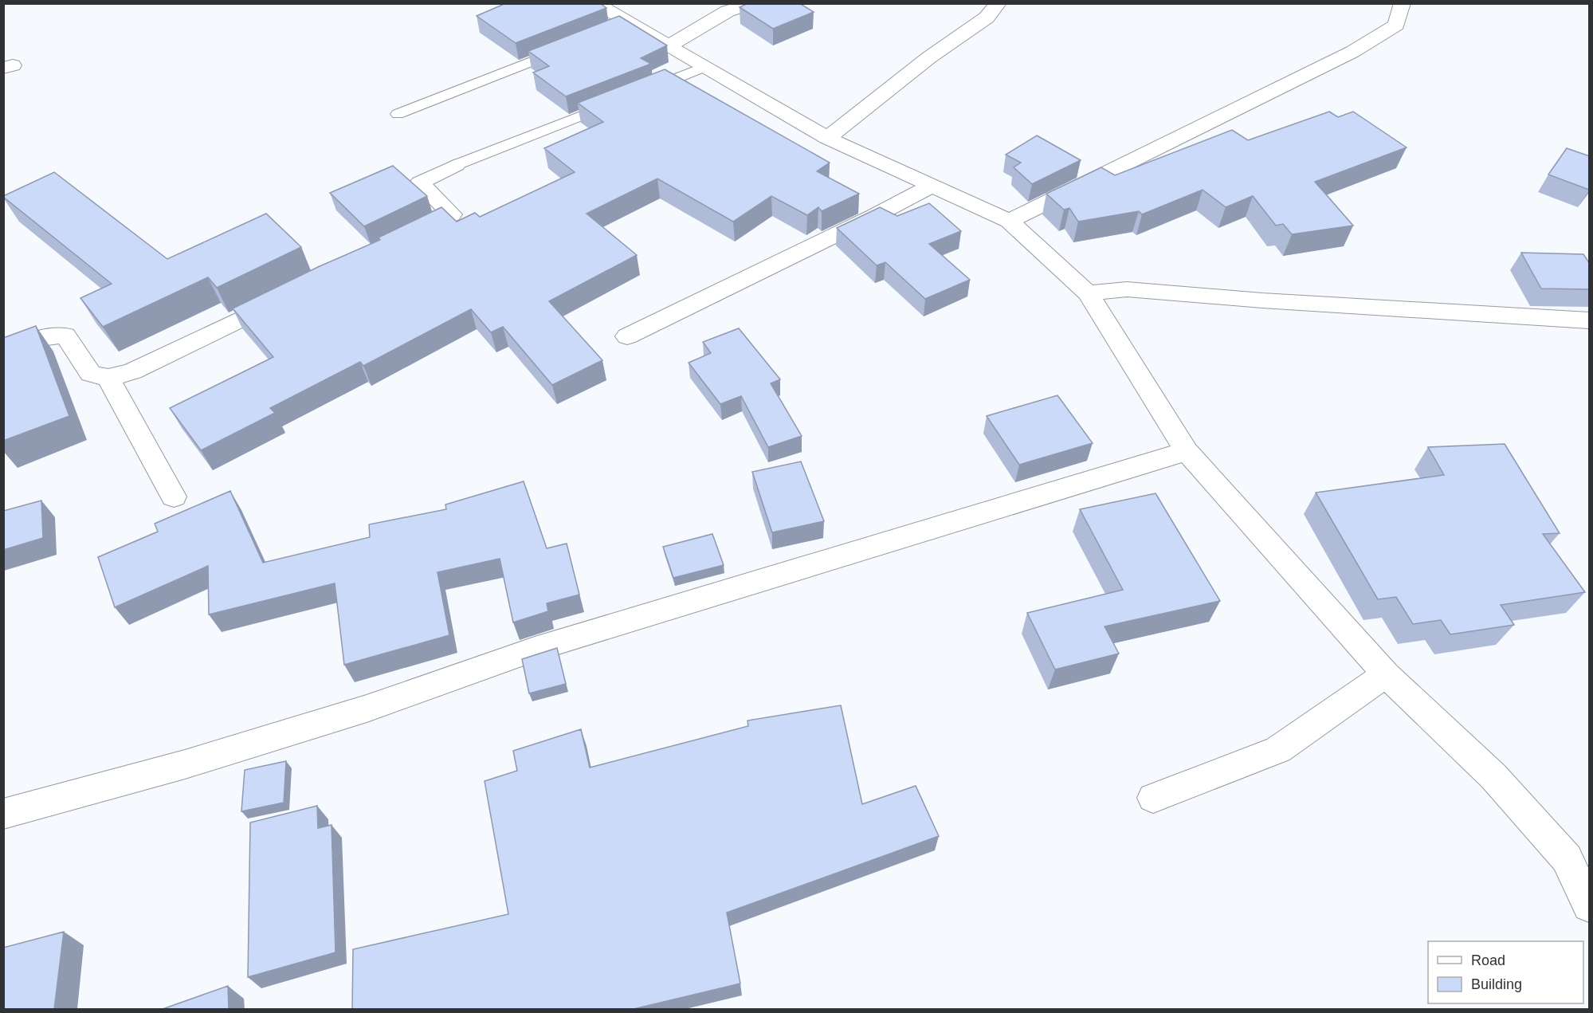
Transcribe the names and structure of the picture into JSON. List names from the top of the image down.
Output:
{
  "legend": ["Road", "Building"]
}
